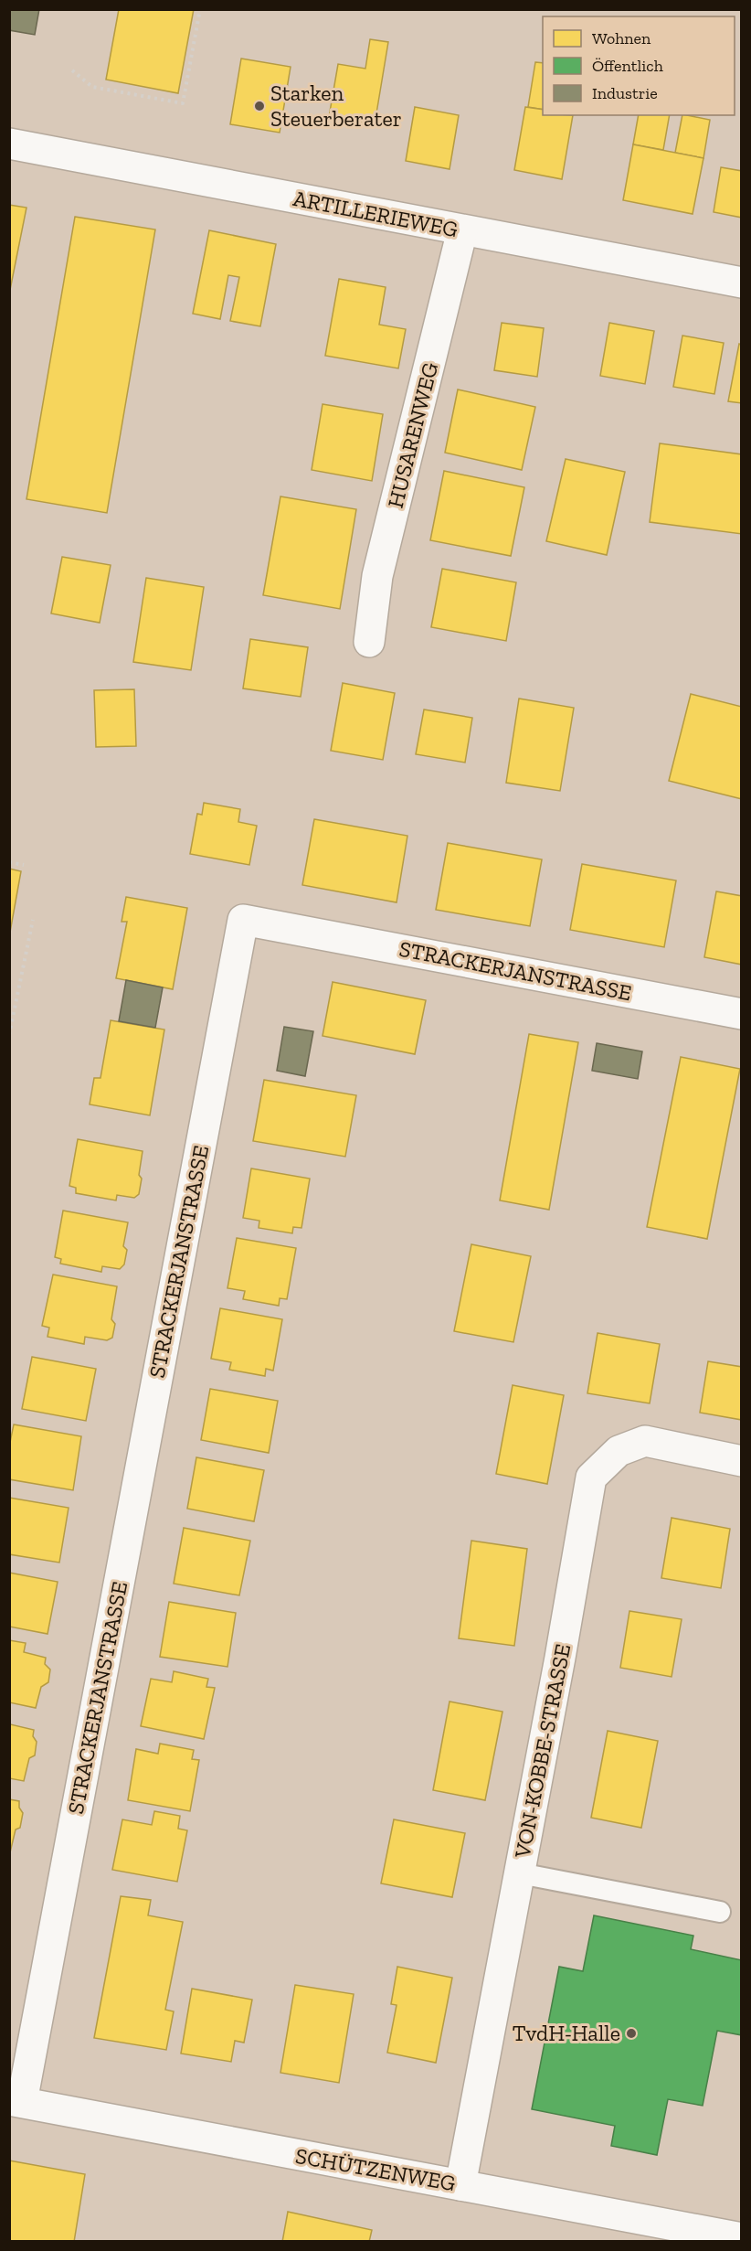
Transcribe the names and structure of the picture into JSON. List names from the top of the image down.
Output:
{
  "streets": {
    "street": [
      "ARTILLERIEWEG",
      "HUSARENWEG",
      "STRACKERJANSTRASSE",
      "VON-KOBBE-STRASSE",
      "SCHÜTZENWEG"
    ]
  },
  "crossings": [
    ["ARTILLERIEWEG", "HUSARENWEG"],
    ["STRACKERJANSTRASSE", "SCHÜTZENWEG"],
    ["VON-KOBBE-STRASSE", "SCHÜTZENWEG"]
  ],
  "places": ["Starken Steuerberater", "TvdH-Halle"],
  "legend": ["Wohnen", "Öffentlich", "Industrie"]
}
